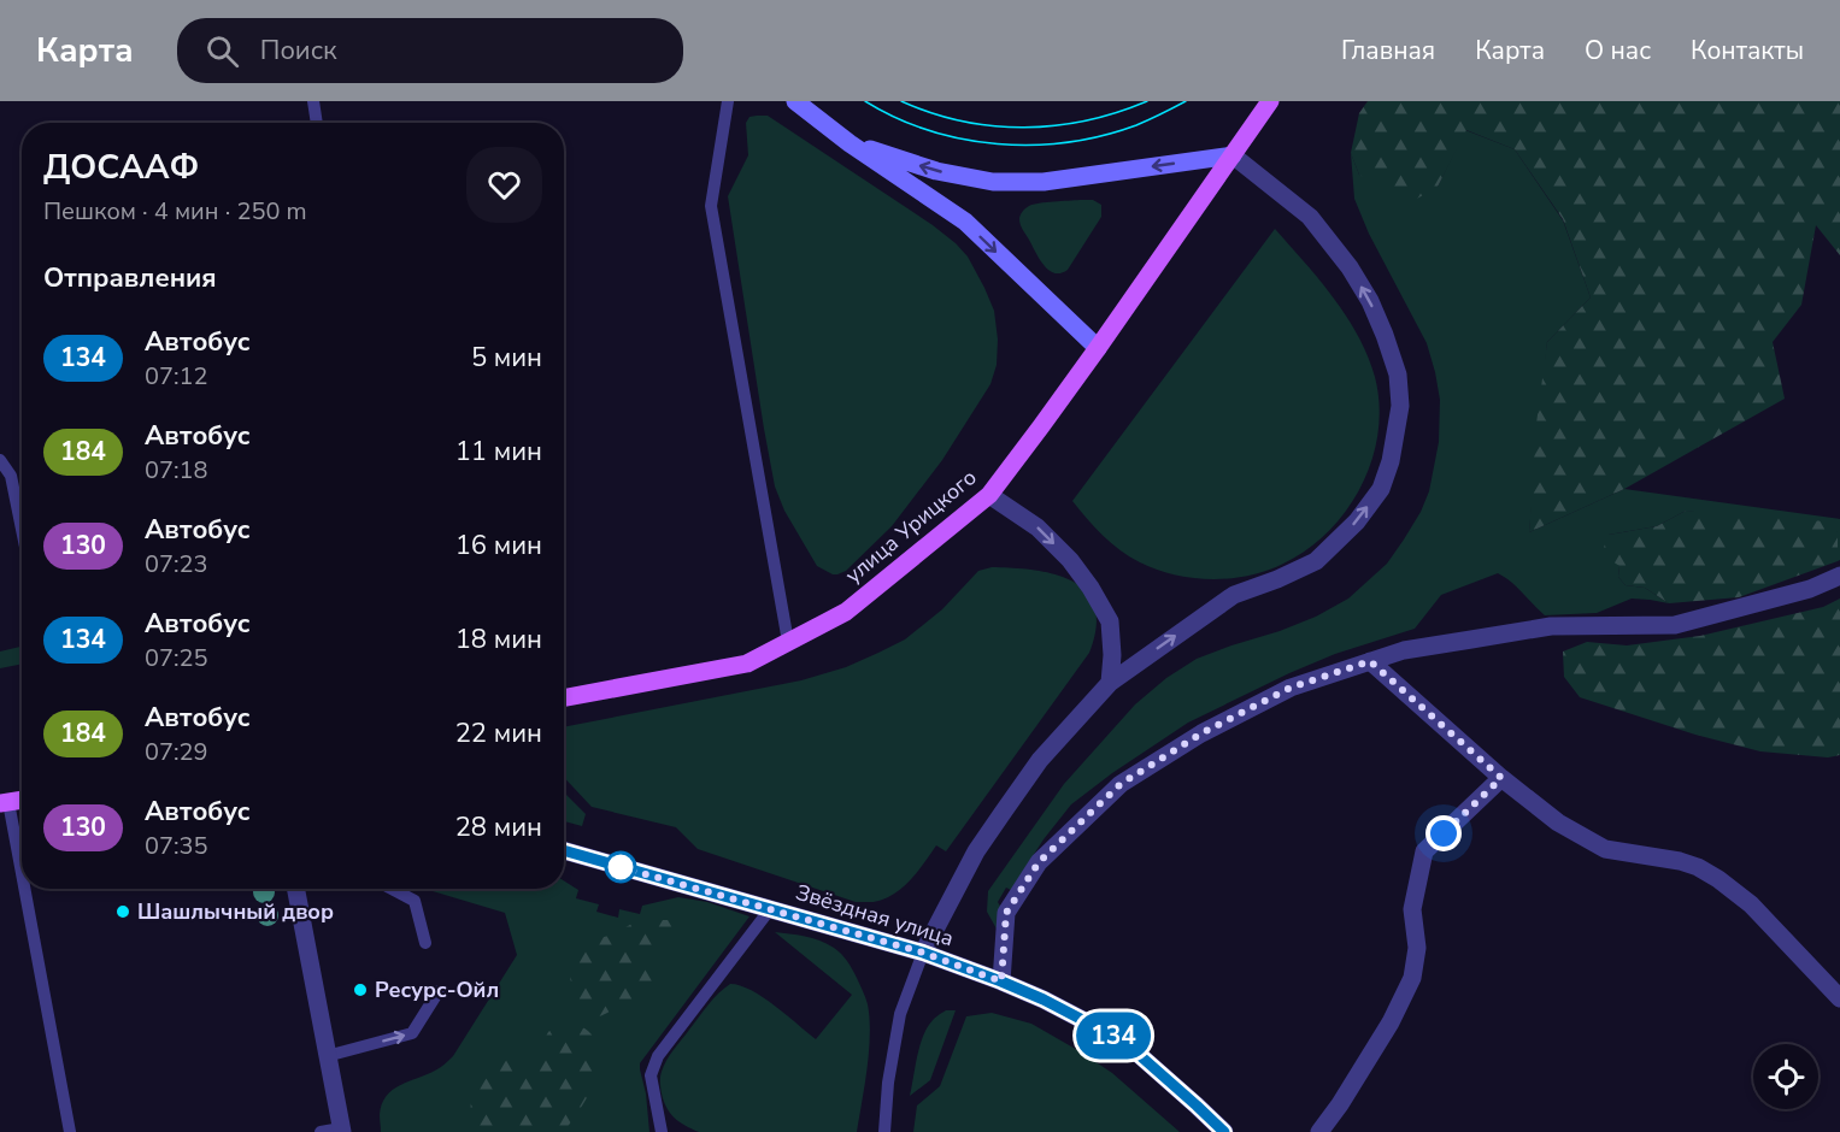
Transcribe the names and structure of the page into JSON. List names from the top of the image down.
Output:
{
  "streets": {
    "main road": ["улица Урицкого"],
    "street": ["Звёздная улица"]
  },
  "places": ["Шашлычный двор", "Ресурс-Ойл"],
  "lines": ["bus line 134"],
  "page": {
    "header": "Карта",
    "search": "Поиск",
    "nav": [
      "Главная",
      "Карта",
      "О нас",
      "Контакты"
    ],
    "on_map": "134",
    "heading": [
      ["ДОСААФ", "Пешком · 4 мин · 250 m"],
      "Отправления"
    ],
    "list": [
      {
        "mark": "134",
        "name": "Автобус",
        "note": "07:12",
        "value": "5 мин"
      },
      {
        "mark": "184",
        "name": "Автобус",
        "note": "07:18",
        "value": "11 мин"
      },
      {
        "mark": "130",
        "name": "Автобус",
        "note": "07:23",
        "value": "16 мин"
      },
      {
        "mark": "134",
        "name": "Автобус",
        "note": "07:25",
        "value": "18 мин"
      },
      {
        "mark": "184",
        "name": "Автобус",
        "note": "07:29",
        "value": "22 мин"
      },
      {
        "mark": "130",
        "name": "Автобус",
        "note": "07:35",
        "value": "28 мин"
      }
    ]
  }
}
